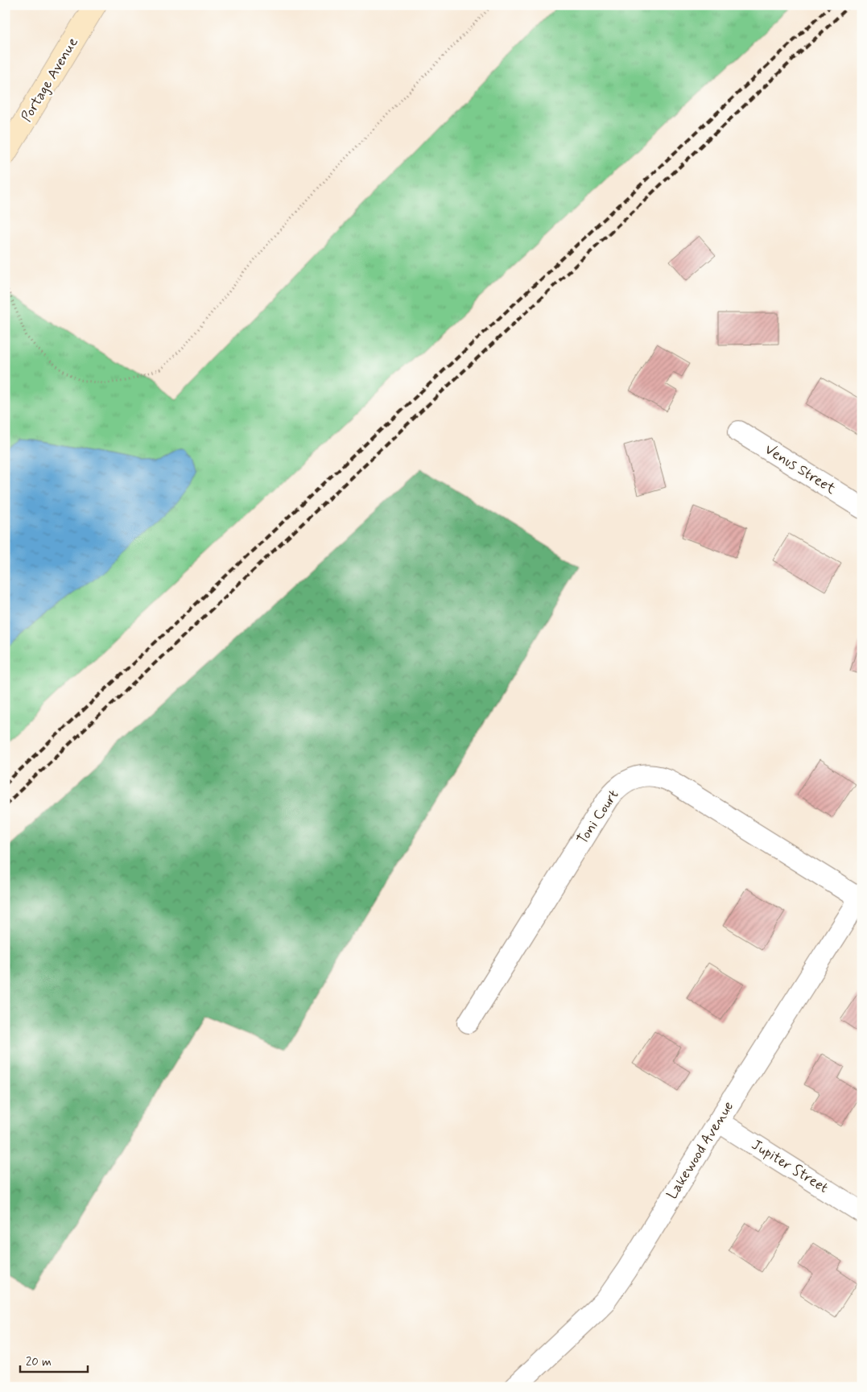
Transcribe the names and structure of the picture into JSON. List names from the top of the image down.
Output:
{
  "streets": {
    "street": [
      "Portage Avenue",
      "Venus Street",
      "Toni Court",
      "Lakewood Avenue",
      "Jupiter Street"
    ]
  },
  "crossings": [
    ["Toni Court", "Lakewood Avenue"],
    ["Lakewood Avenue", "Jupiter Street"]
  ],
  "scale_bar": "20 m"
}
